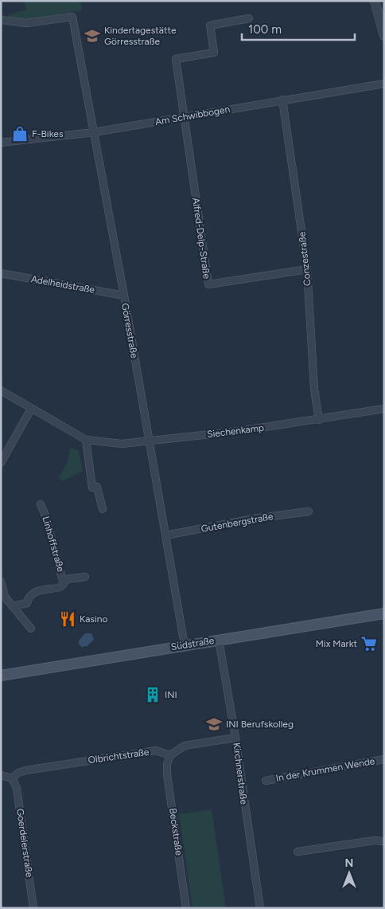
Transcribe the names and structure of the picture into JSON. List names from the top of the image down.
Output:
{
  "streets": {
    "main road": ["Südstraße"],
    "street": [
      "Am Schwibbogen",
      "Alfred-Delp-Straße",
      "Conzestraße",
      "Adelheidstraße",
      "Görresstraße",
      "Siechenkamp",
      "Gutenbergstraße",
      "Linhoffstraße",
      "Olbrichtstraße",
      "In der Krummen Wende",
      "Kirchnerstraße",
      "Beckstraße",
      "Goerdelerstraße"
    ]
  },
  "crossings": [
    ["Am Schwibbogen", "Alfred-Delp-Straße"],
    ["Am Schwibbogen", "Conzestraße"],
    ["Am Schwibbogen", "Görresstraße"],
    ["Alfred-Delp-Straße", "Conzestraße"],
    ["Conzestraße", "Siechenkamp"],
    ["Adelheidstraße", "Görresstraße"],
    ["Görresstraße", "Siechenkamp"],
    ["Görresstraße", "Gutenbergstraße"],
    ["Görresstraße", "Südstraße"],
    ["Südstraße", "Kirchnerstraße"],
    ["Olbrichtstraße", "Beckstraße"],
    ["Olbrichtstraße", "Goerdelerstraße"]
  ],
  "places": {
    "school or university": ["Kindertagestätte Görresstraße", "INI Berufskolleg"],
    "shop": ["F-Bikes"],
    "restaurant": ["Kasino"],
    "supermarket": ["Mix Markt"],
    "building": ["INI"]
  },
  "scale_bar": "100 m",
  "north": "top"
}
